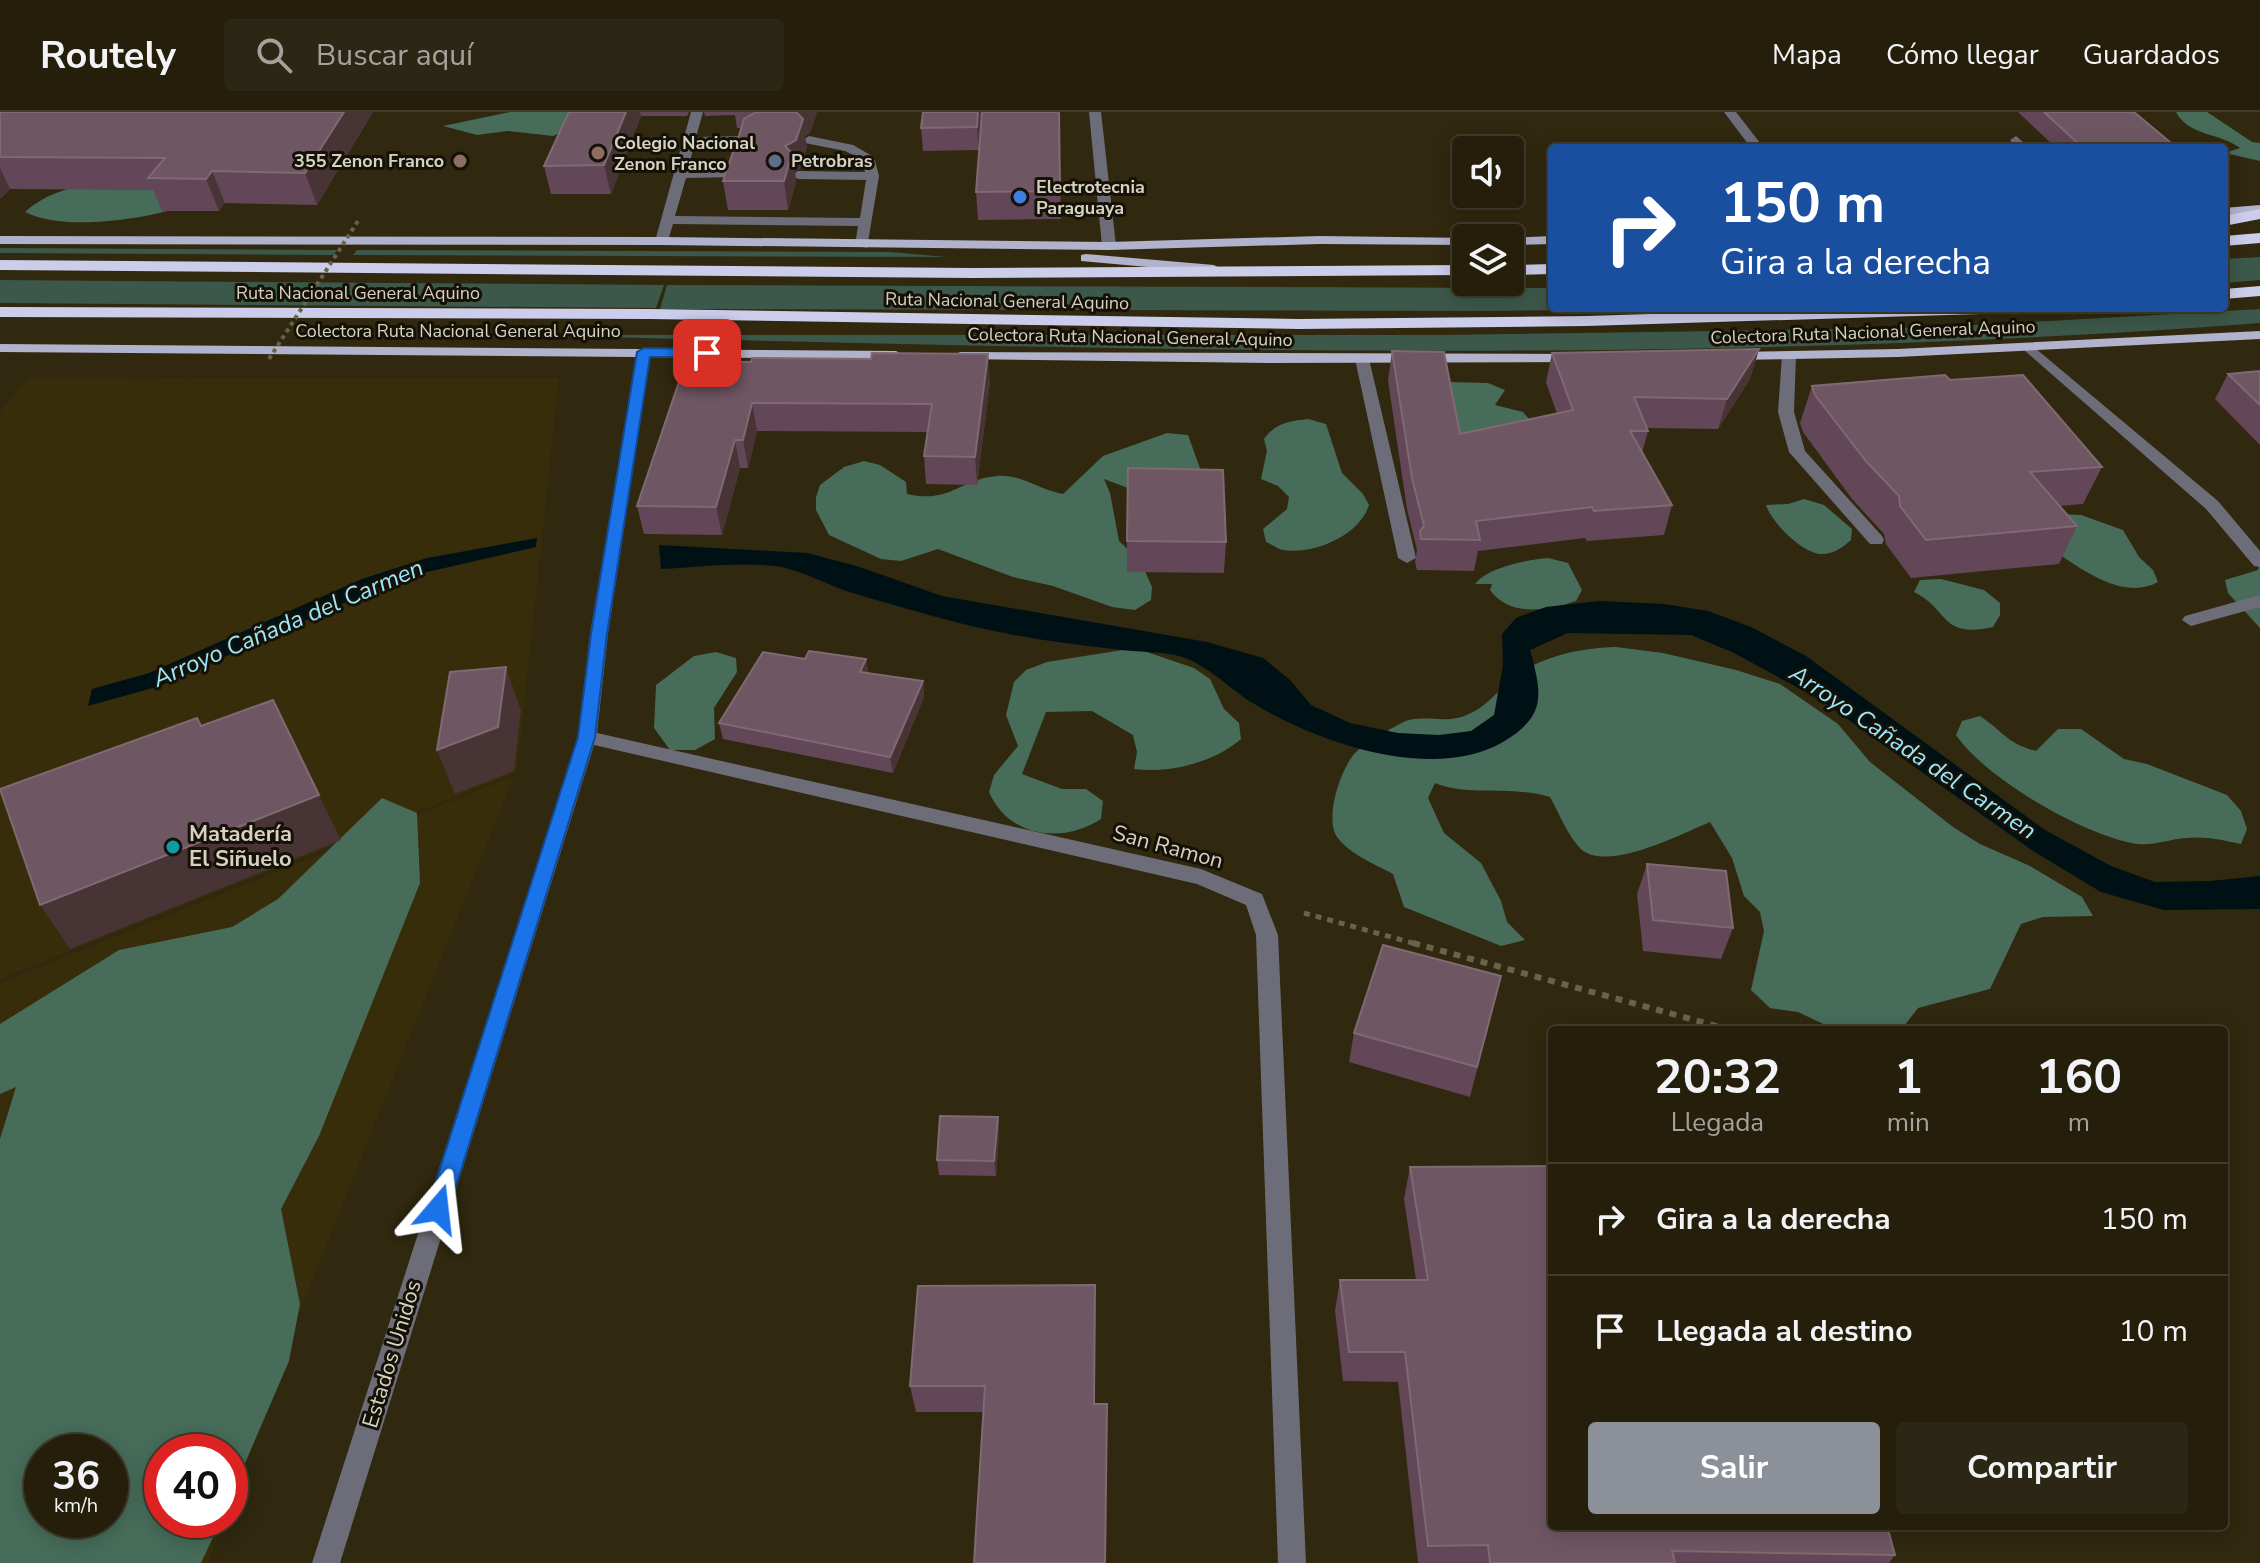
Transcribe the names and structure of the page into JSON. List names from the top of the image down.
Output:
{
  "streets": {
    "highway": ["Ruta Nacional General Aquino"],
    "main road": ["Colectora Ruta Nacional General Aquino"],
    "street": ["San Ramon", "Estados Unidos"]
  },
  "crossings": [
    ["Colectora Ruta Nacional General Aquino", "Estados Unidos"],
    ["San Ramon", "Estados Unidos"]
  ],
  "water": ["Arroyo Cañada del Carmen"],
  "places": [
    "Colegio Nacional Zenon Franco",
    "355 Zenon Franco",
    "Petrobras",
    "Electrotecnia Paraguaya",
    "Matadería El Siñuelo"
  ],
  "page": {
    "header": "Routely",
    "search": "Buscar aquí",
    "nav": ["Mapa", "Cómo llegar", "Guardados"],
    "turn": ["150 m", "Gira a la derecha"],
    "eta": [
      "20:32",
      "Llegada",
      "1",
      "min",
      "160",
      "m"
    ],
    "list": [
      {
        "name": "Gira a la derecha",
        "value": "150 m"
      },
      {
        "name": "Llegada al destino",
        "value": "10 m"
      }
    ],
    "buttons": ["Salir", "Compartir"],
    "speed": "36 km/h",
    "limit": "40"
  }
}
